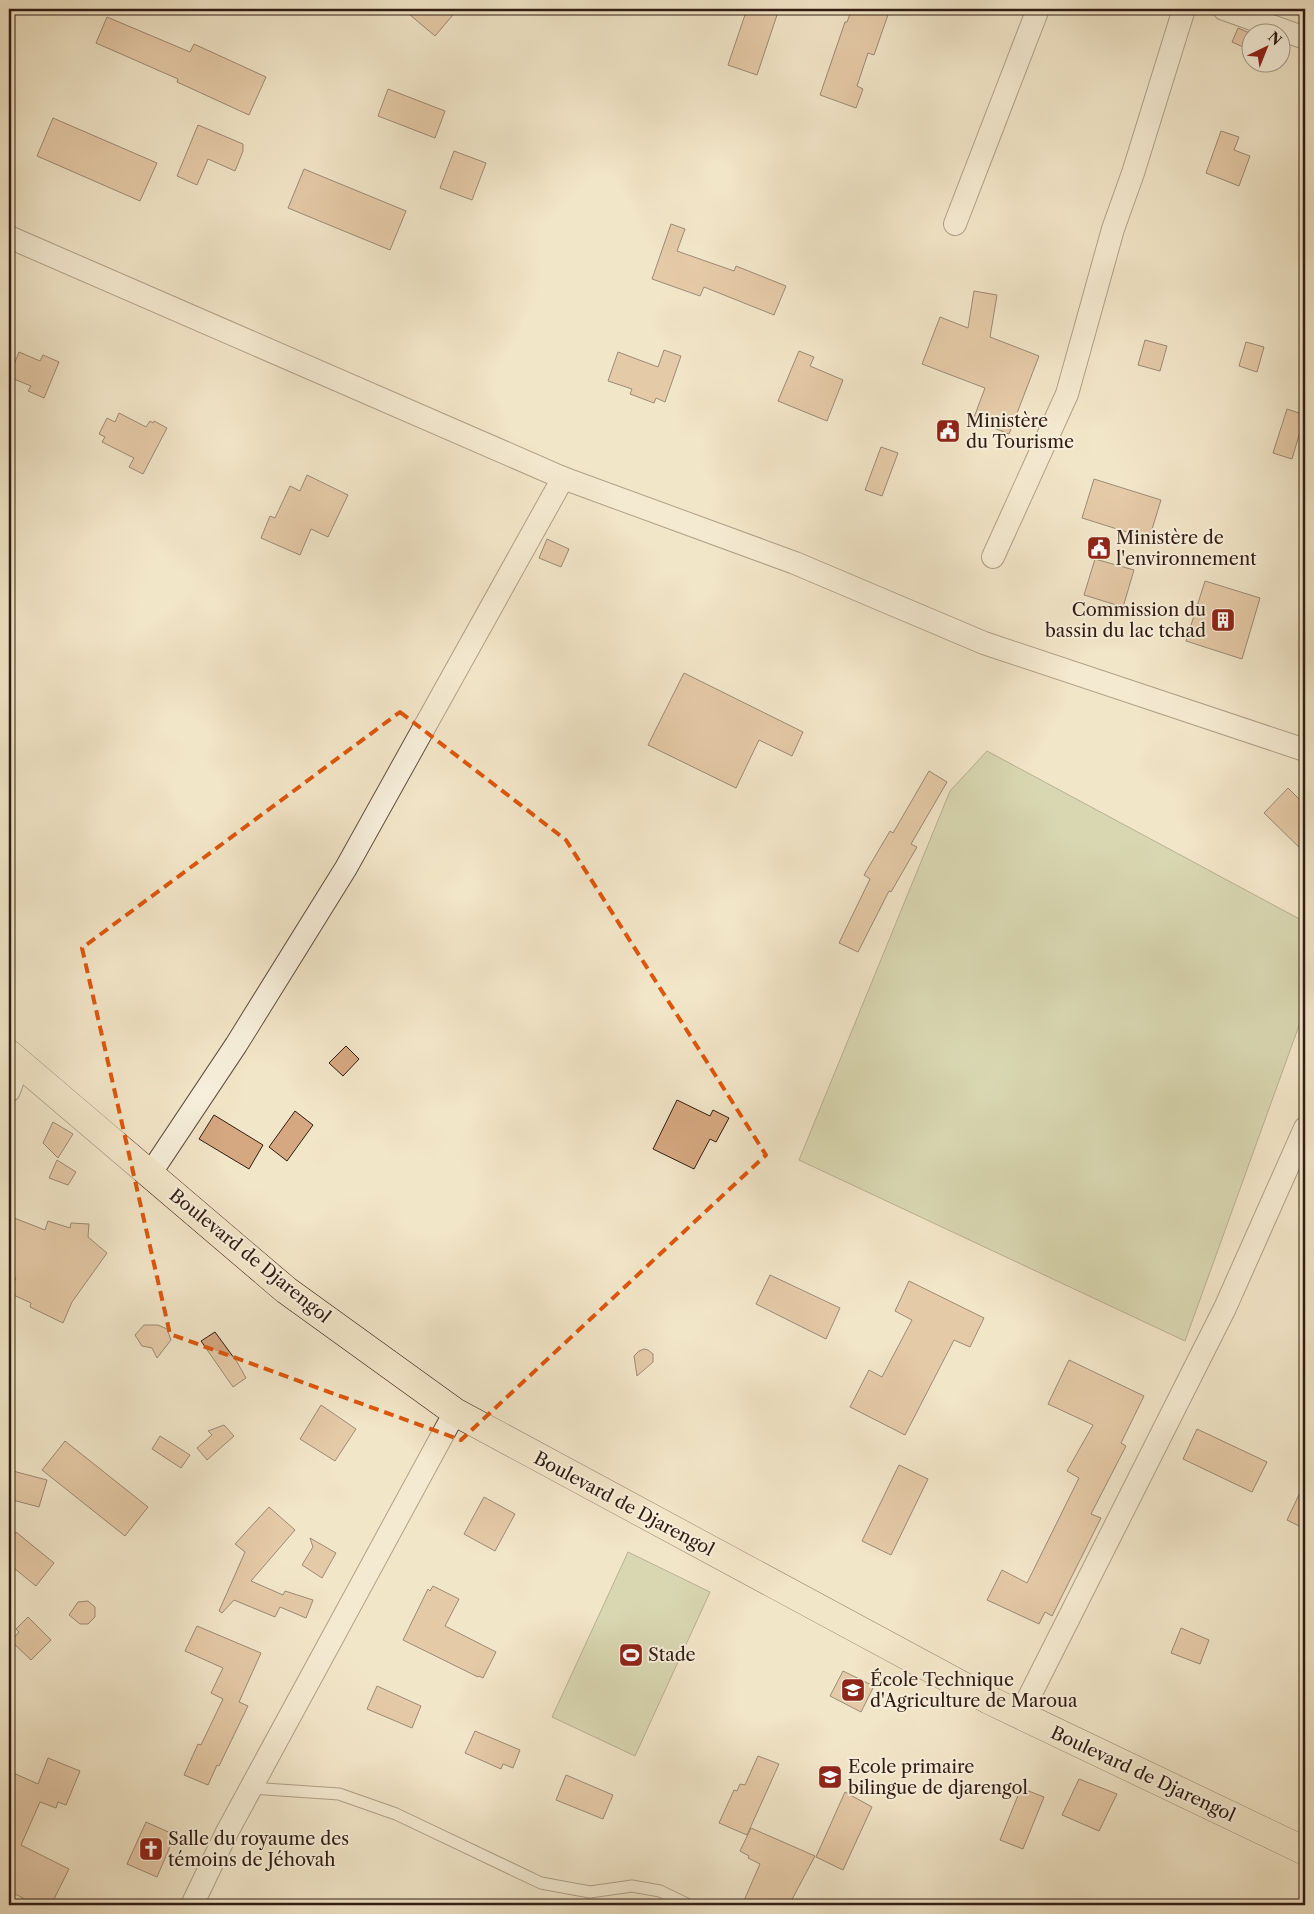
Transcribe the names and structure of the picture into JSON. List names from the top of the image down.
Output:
{
  "streets": {
    "main road": ["Boulevard de Djarengol"]
  },
  "places": {
    "public building": ["Ministère du Tourisme", "Ministère de l'environnement"],
    "building": ["Commission du bassin du lac tchad"],
    "sports": ["Stade"],
    "school or university": ["École Technique d'Agriculture de Maroua", "Ecole primaire bilingue de djarengol"],
    "church": ["Salle du royaume des témoins de Jéhovah"]
  },
  "north": "top right"
}
